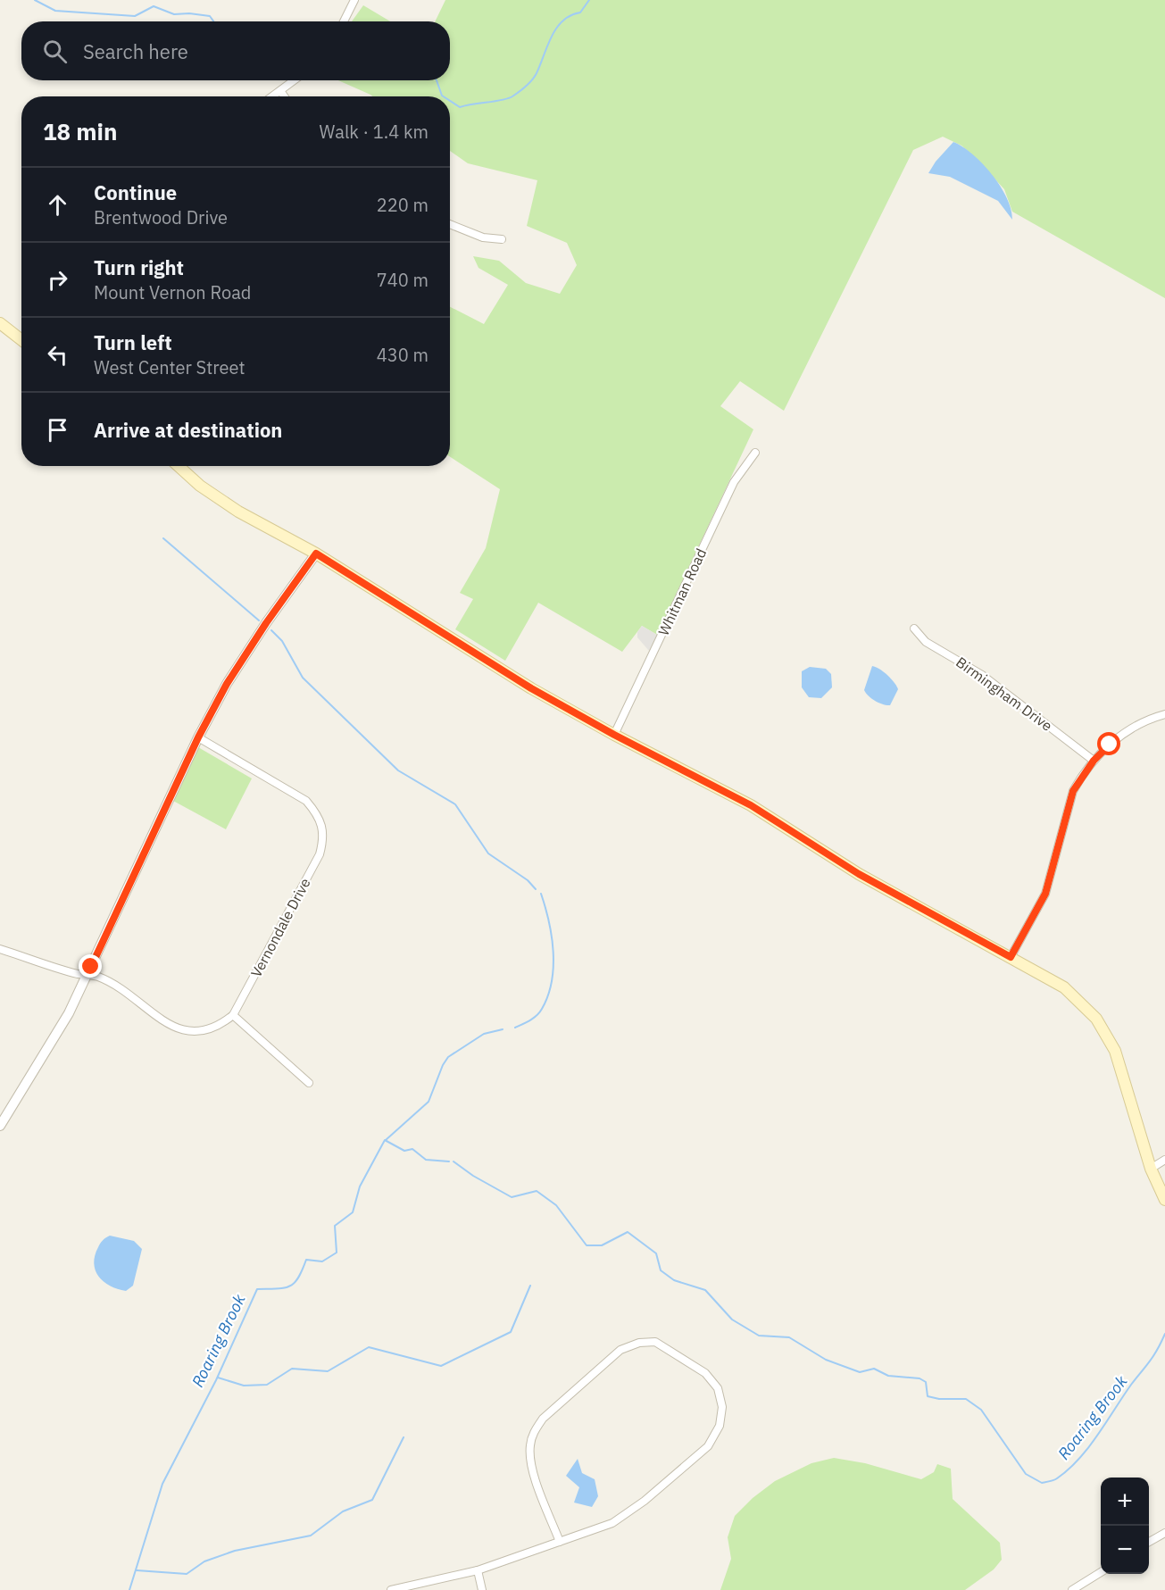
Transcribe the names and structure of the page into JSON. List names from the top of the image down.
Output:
{
  "streets": {
    "street": ["Whitman Road", "Birmingham Drive", "Vernondale Drive"]
  },
  "water": ["Roaring Brook"],
  "page": {
    "search": "Search here",
    "heading": ["18 min", "Walk · 1.4 km"],
    "list": [
      ["Continue", "Brentwood Drive", "220 m"],
      ["Turn right", "Mount Vernon Road", "740 m"],
      ["Turn left", "West Center Street", "430 m"],
      "Arrive at destination"
    ],
    "map_buttons": ["+", "−"]
  }
}
